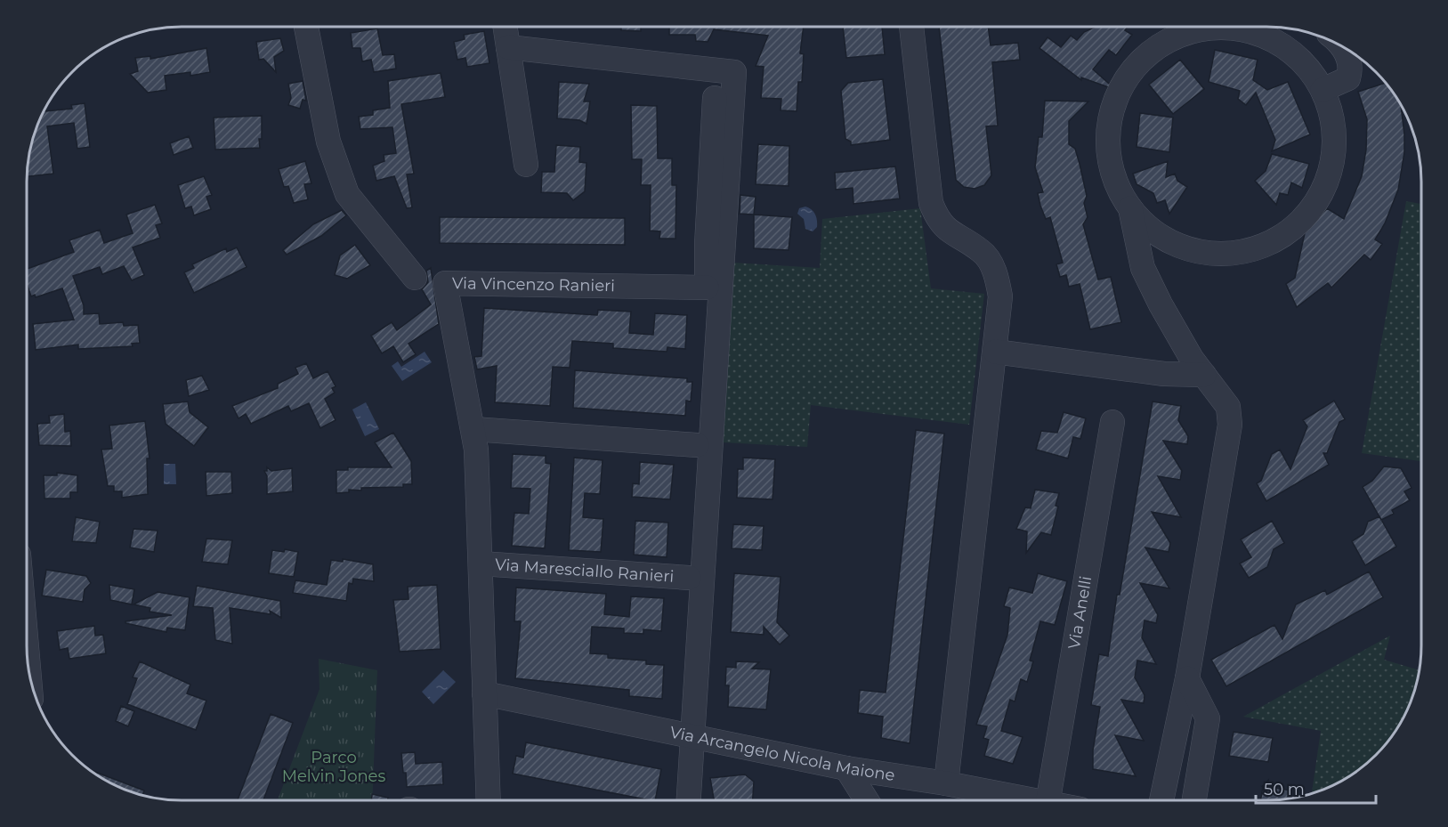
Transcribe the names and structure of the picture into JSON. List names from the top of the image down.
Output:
{
  "streets": {
    "street": [
      "Via Vincenzo Ranieri",
      "Via Maresciallo Ranieri",
      "Via Anelli",
      "Via Arcangelo Nicola Maione"
    ]
  },
  "crossings": [
    ["Via Vincenzo Ranieri", "Via Maresciallo Ranieri"],
    ["Via Vincenzo Ranieri", "Via Arcangelo Nicola Maione"]
  ],
  "parks": ["Parco Melvin Jones"],
  "scale_bar": "50 m"
}
